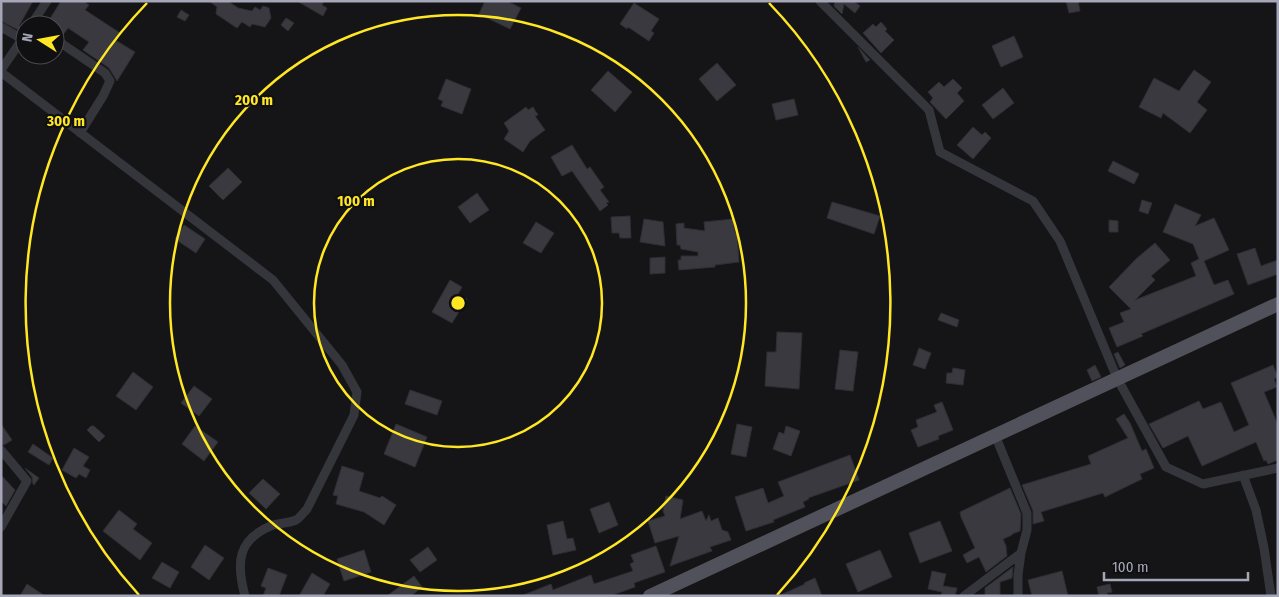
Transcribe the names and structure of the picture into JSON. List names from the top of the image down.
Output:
{
  "scale_bar": "100 m",
  "north": "left",
  "rings": ["200 m", "300 m", "100 m"]
}
